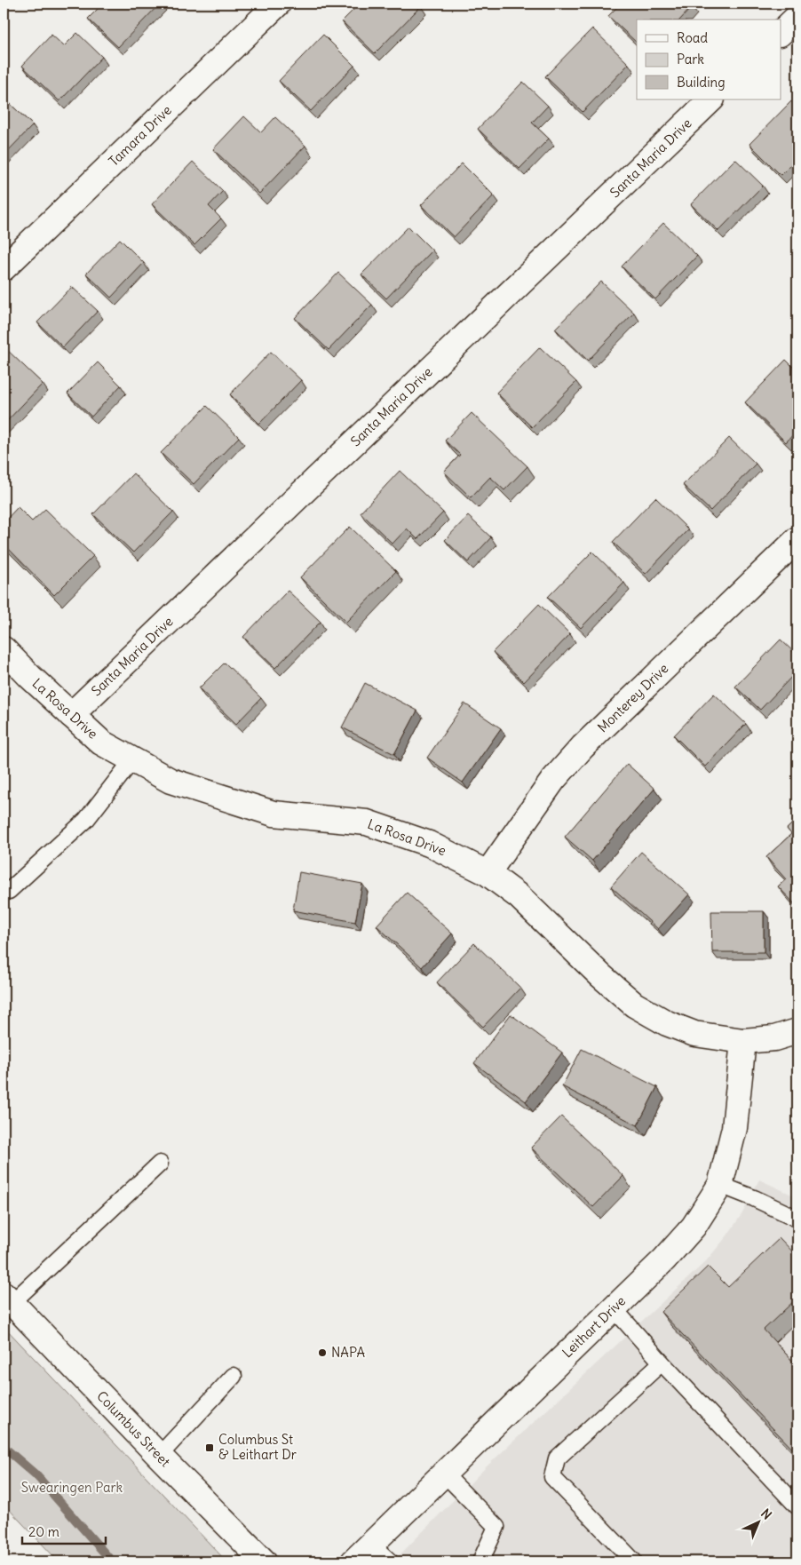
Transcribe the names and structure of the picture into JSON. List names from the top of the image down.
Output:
{
  "streets": {
    "street": [
      "Tamara Drive",
      "Santa Maria Drive",
      "Monterey Drive",
      "La Rosa Drive",
      "Leithart Drive",
      "Columbus Street"
    ]
  },
  "crossings": [
    ["Santa Maria Drive", "La Rosa Drive"],
    ["Monterey Drive", "La Rosa Drive"],
    ["La Rosa Drive", "Leithart Drive"]
  ],
  "parks": ["Swearingen Park"],
  "places": {
    "other": ["NAPA"],
    "transit": ["Columbus St & Leithart Dr"]
  },
  "legend": ["Road", "Park", "Building"],
  "scale_bar": "20 m",
  "north": "top right"
}
